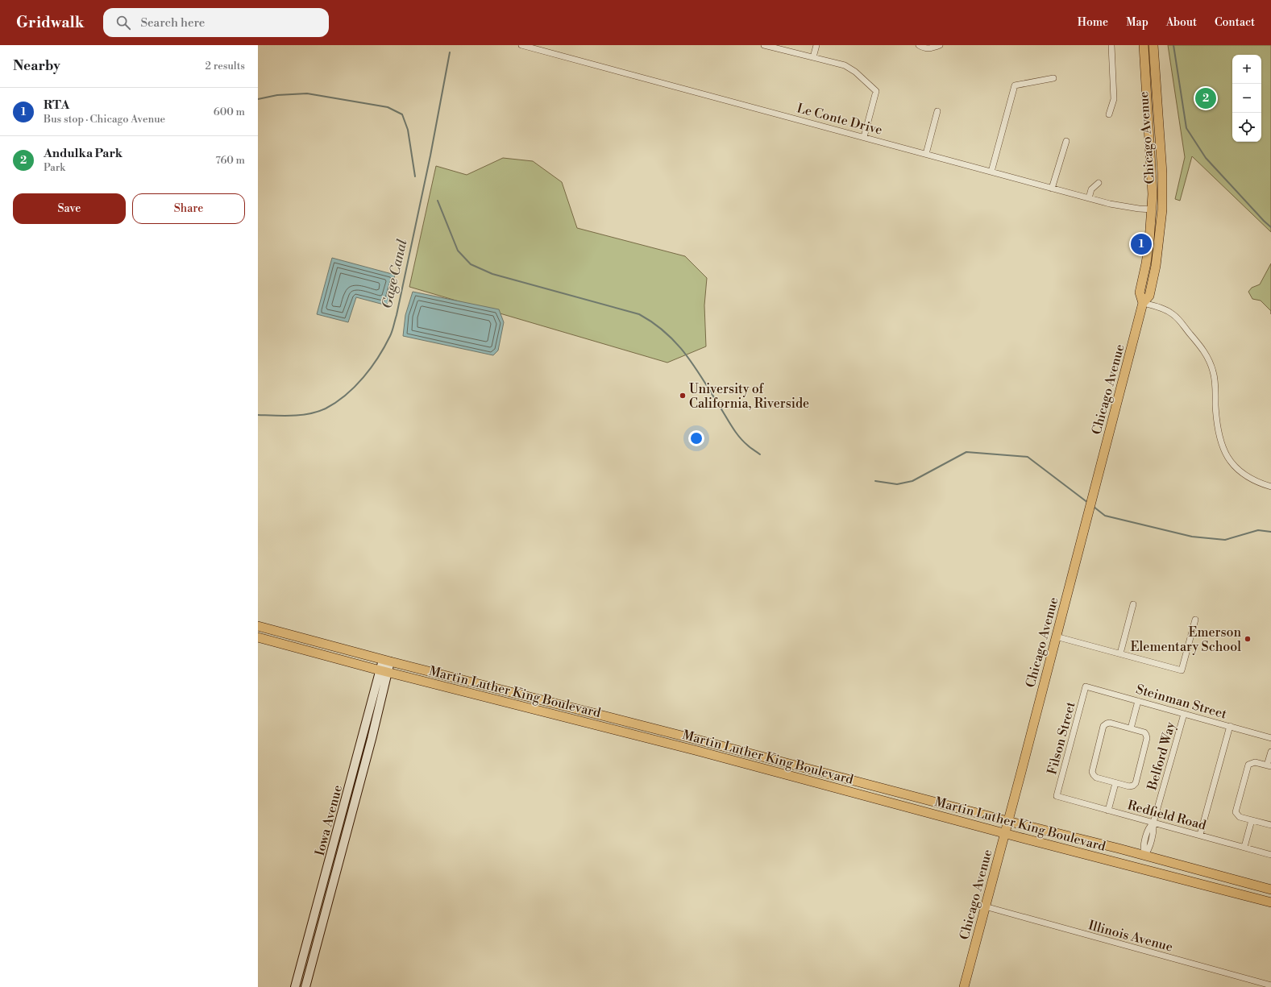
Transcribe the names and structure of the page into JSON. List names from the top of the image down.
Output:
{
  "streets": {
    "main road": ["Chicago Avenue", "Martin Luther King Boulevard"],
    "street": [
      "Le Conte Drive",
      "Steinman Street",
      "Filson Street",
      "Belford Way",
      "Redfield Road",
      "Iowa Avenue",
      "Illinois Avenue"
    ]
  },
  "crossings": [
    ["Le Conte Drive", "Chicago Avenue"],
    ["Chicago Avenue", "Martin Luther King Boulevard"],
    ["Chicago Avenue", "Illinois Avenue"],
    ["Martin Luther King Boulevard", "Belford Way"],
    ["Martin Luther King Boulevard", "Iowa Avenue"],
    ["Steinman Street", "Filson Street"],
    ["Steinman Street", "Belford Way"],
    ["Filson Street", "Redfield Road"],
    ["Belford Way", "Redfield Road"]
  ],
  "water": ["Gage Canal"],
  "places": ["University of California, Riverside", "Emerson Elementary School"],
  "page": {
    "header": "Gridwalk",
    "search": "Search here",
    "nav": [
      "Home",
      "Map",
      "About",
      "Contact"
    ],
    "heading": ["Nearby", "2 results"],
    "map_buttons": ["+", "−"],
    "pins": ["2", "1"],
    "list": [
      {
        "mark": "1",
        "name": "RTA",
        "note": "Bus stop · Chicago Avenue",
        "value": "600 m"
      },
      {
        "mark": "2",
        "name": "Andulka Park",
        "note": "Park",
        "value": "760 m"
      }
    ],
    "buttons": ["Save", "Share"]
  }
}
